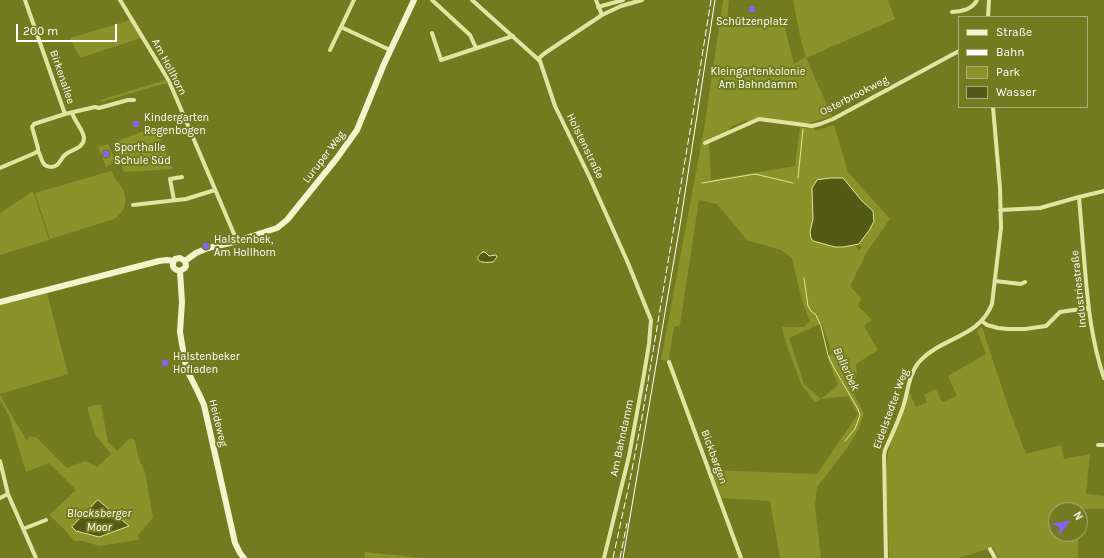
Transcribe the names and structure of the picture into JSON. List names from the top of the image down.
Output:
{
  "streets": {
    "street": [
      "Am Hollhorn",
      "Birkenallee",
      "Osterbrookweg",
      "Holstenstraße",
      "Luruper Weg",
      "Industriestraße",
      "Eidelstedter Weg",
      "Heideweg",
      "Am Bahndamm",
      "Bickbargen"
    ]
  },
  "crossings": [
    ["Am Hollhorn", "Luruper Weg"],
    ["Holstenstraße", "Am Bahndamm"],
    ["Luruper Weg", "Heideweg"]
  ],
  "water": ["Ballerbek", "Blocksberger Moor"],
  "parks": ["Kleingartenkolonie Am Bahndamm"],
  "places": [
    "Schützenplatz",
    "Kindergarten Regenbogen",
    "Sporthalle Schule Süd",
    "Halstenbek, Am Hollhorn",
    "Halstenbeker Hofladen"
  ],
  "legend": [
    "Straße",
    "Bahn",
    "Park",
    "Wasser"
  ],
  "scale_bar": "200 m",
  "north": "top right"
}
